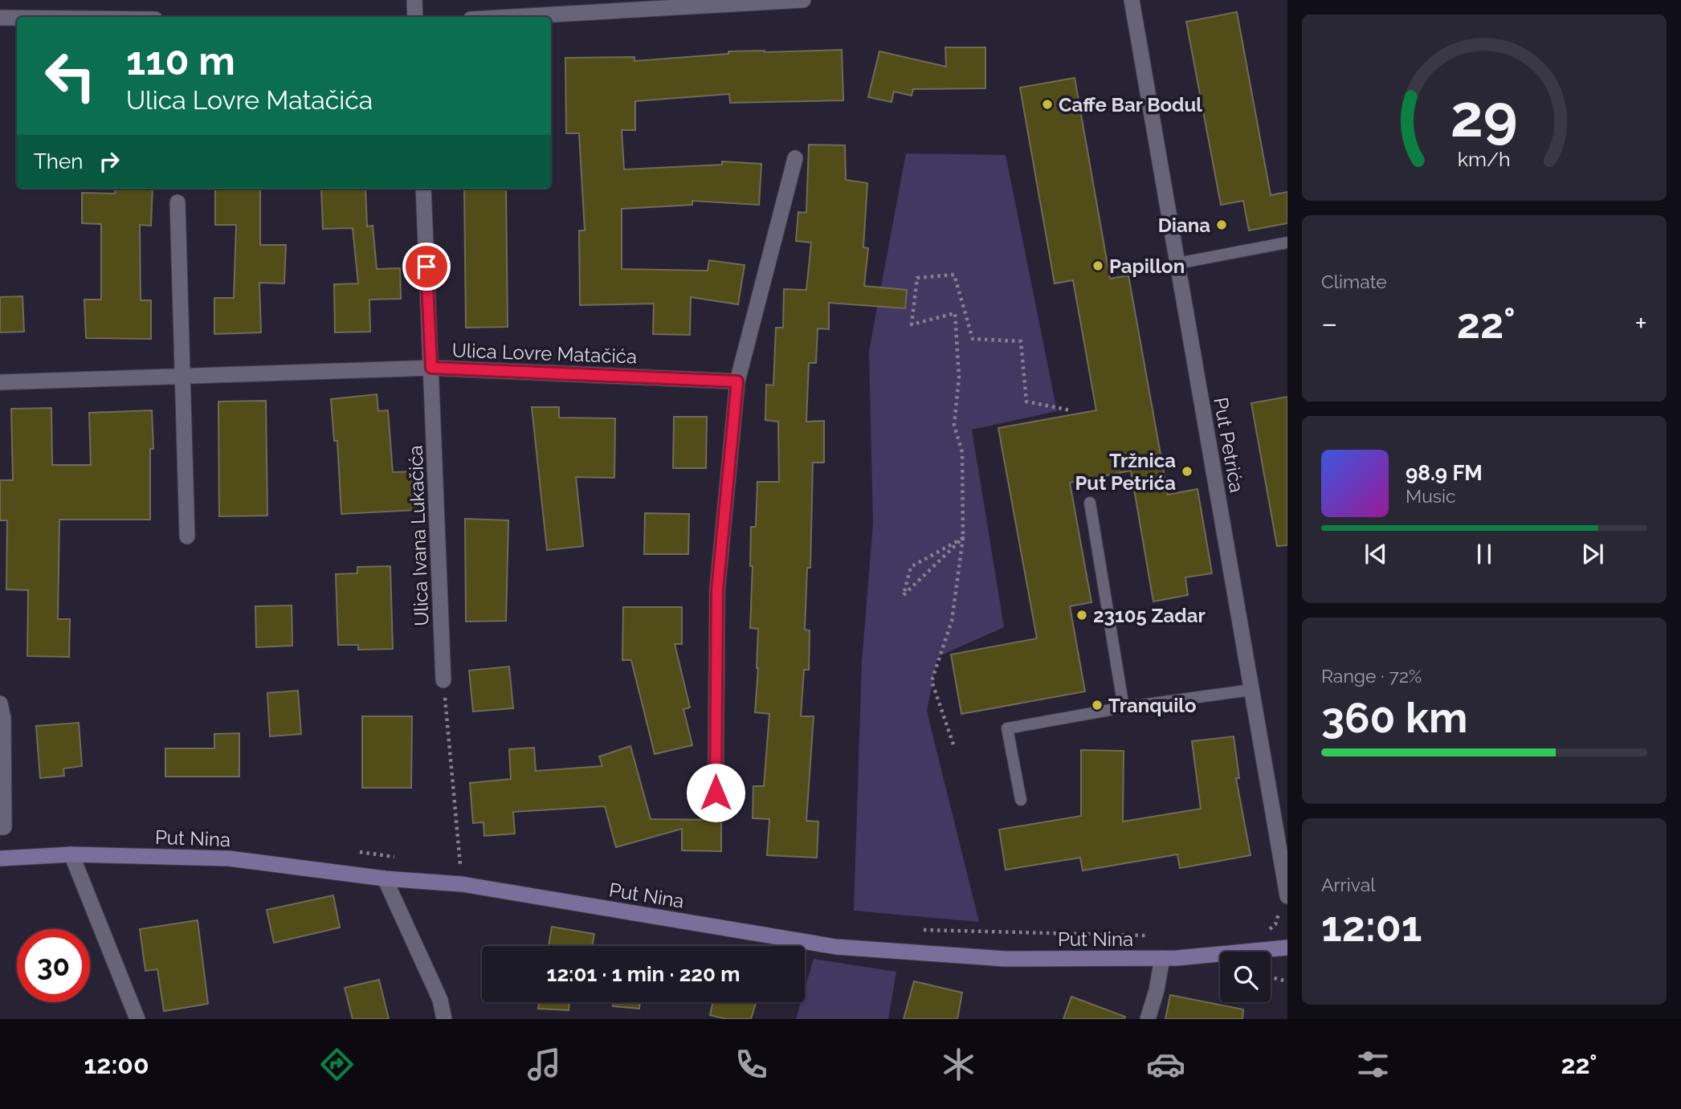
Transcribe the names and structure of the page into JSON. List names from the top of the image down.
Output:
{
  "streets": {
    "main road": ["Put Nina"],
    "street": ["Ulica Lovre Matačića", "Put Petrića", "Ulica Ivana Lukačića"]
  },
  "crossings": [
    ["Ulica Lovre Matačića", "Ulica Ivana Lukačića"]
  ],
  "places": [
    "Caffe Bar Bodul",
    "Diana",
    "Papillon",
    "Tržnica Put Petrića",
    "23105 Zadar",
    "Tranquilo"
  ],
  "page": {
    "turn": ["110 m", "Ulica Lovre Matačića"],
    "then": "Then",
    "tile": [
      "Climate",
      ["Range · 72%", "360 km"],
      ["Arrival", "12:01"]
    ],
    "heat": ["−", "22°", "+"],
    "song": ["98.9 FM", "Music"],
    "limit": "30",
    "trip": "12:01 · 1 min · 220 m",
    "tabs": ["12:00", "22°"],
    "gauge": ["29", "km/h"]
  }
}
